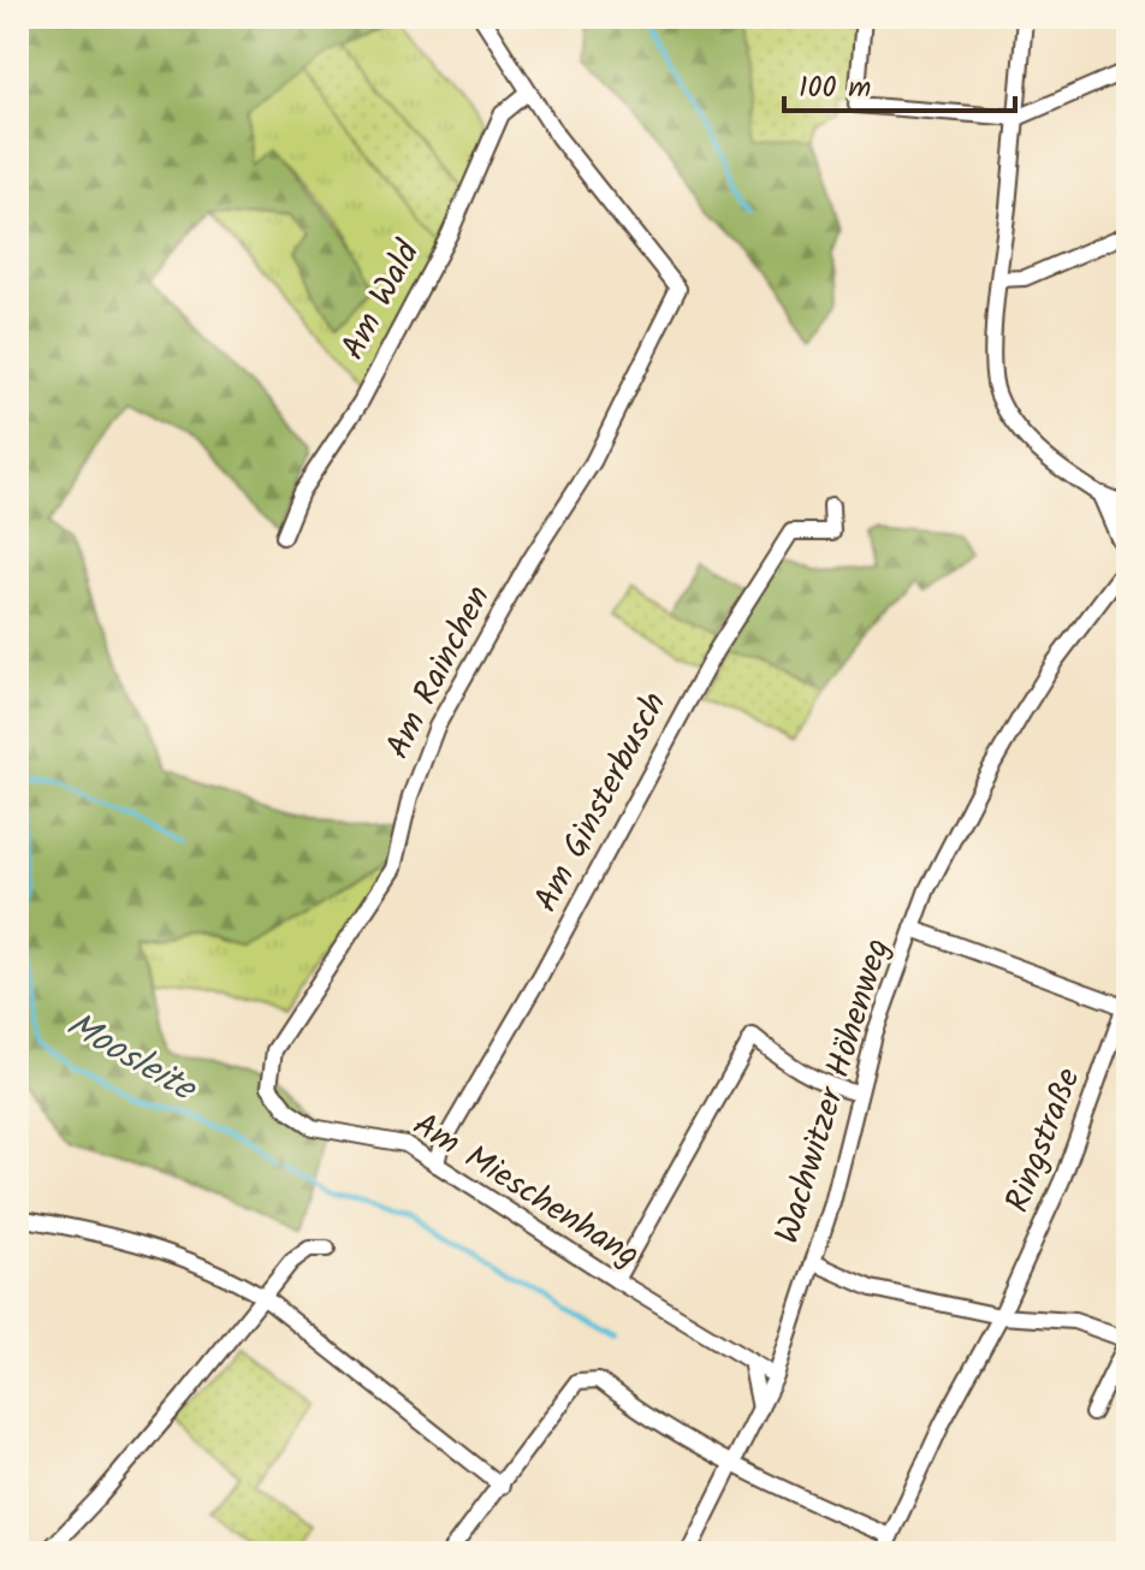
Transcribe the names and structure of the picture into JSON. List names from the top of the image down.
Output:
{
  "streets": {
    "street": [
      "Am Wald",
      "Am Rainchen",
      "Am Ginsterbusch",
      "Wachwitzer Höhenweg",
      "Ringstraße",
      "Am Mieschenhang"
    ]
  },
  "crossings": [
    ["Am Wald", "Am Rainchen"],
    ["Am Rainchen", "Am Mieschenhang"],
    ["Am Ginsterbusch", "Am Mieschenhang"],
    ["Wachwitzer Höhenweg", "Ringstraße"],
    ["Wachwitzer Höhenweg", "Am Mieschenhang"]
  ],
  "water": ["Moosleite"],
  "scale_bar": "100 m"
}
